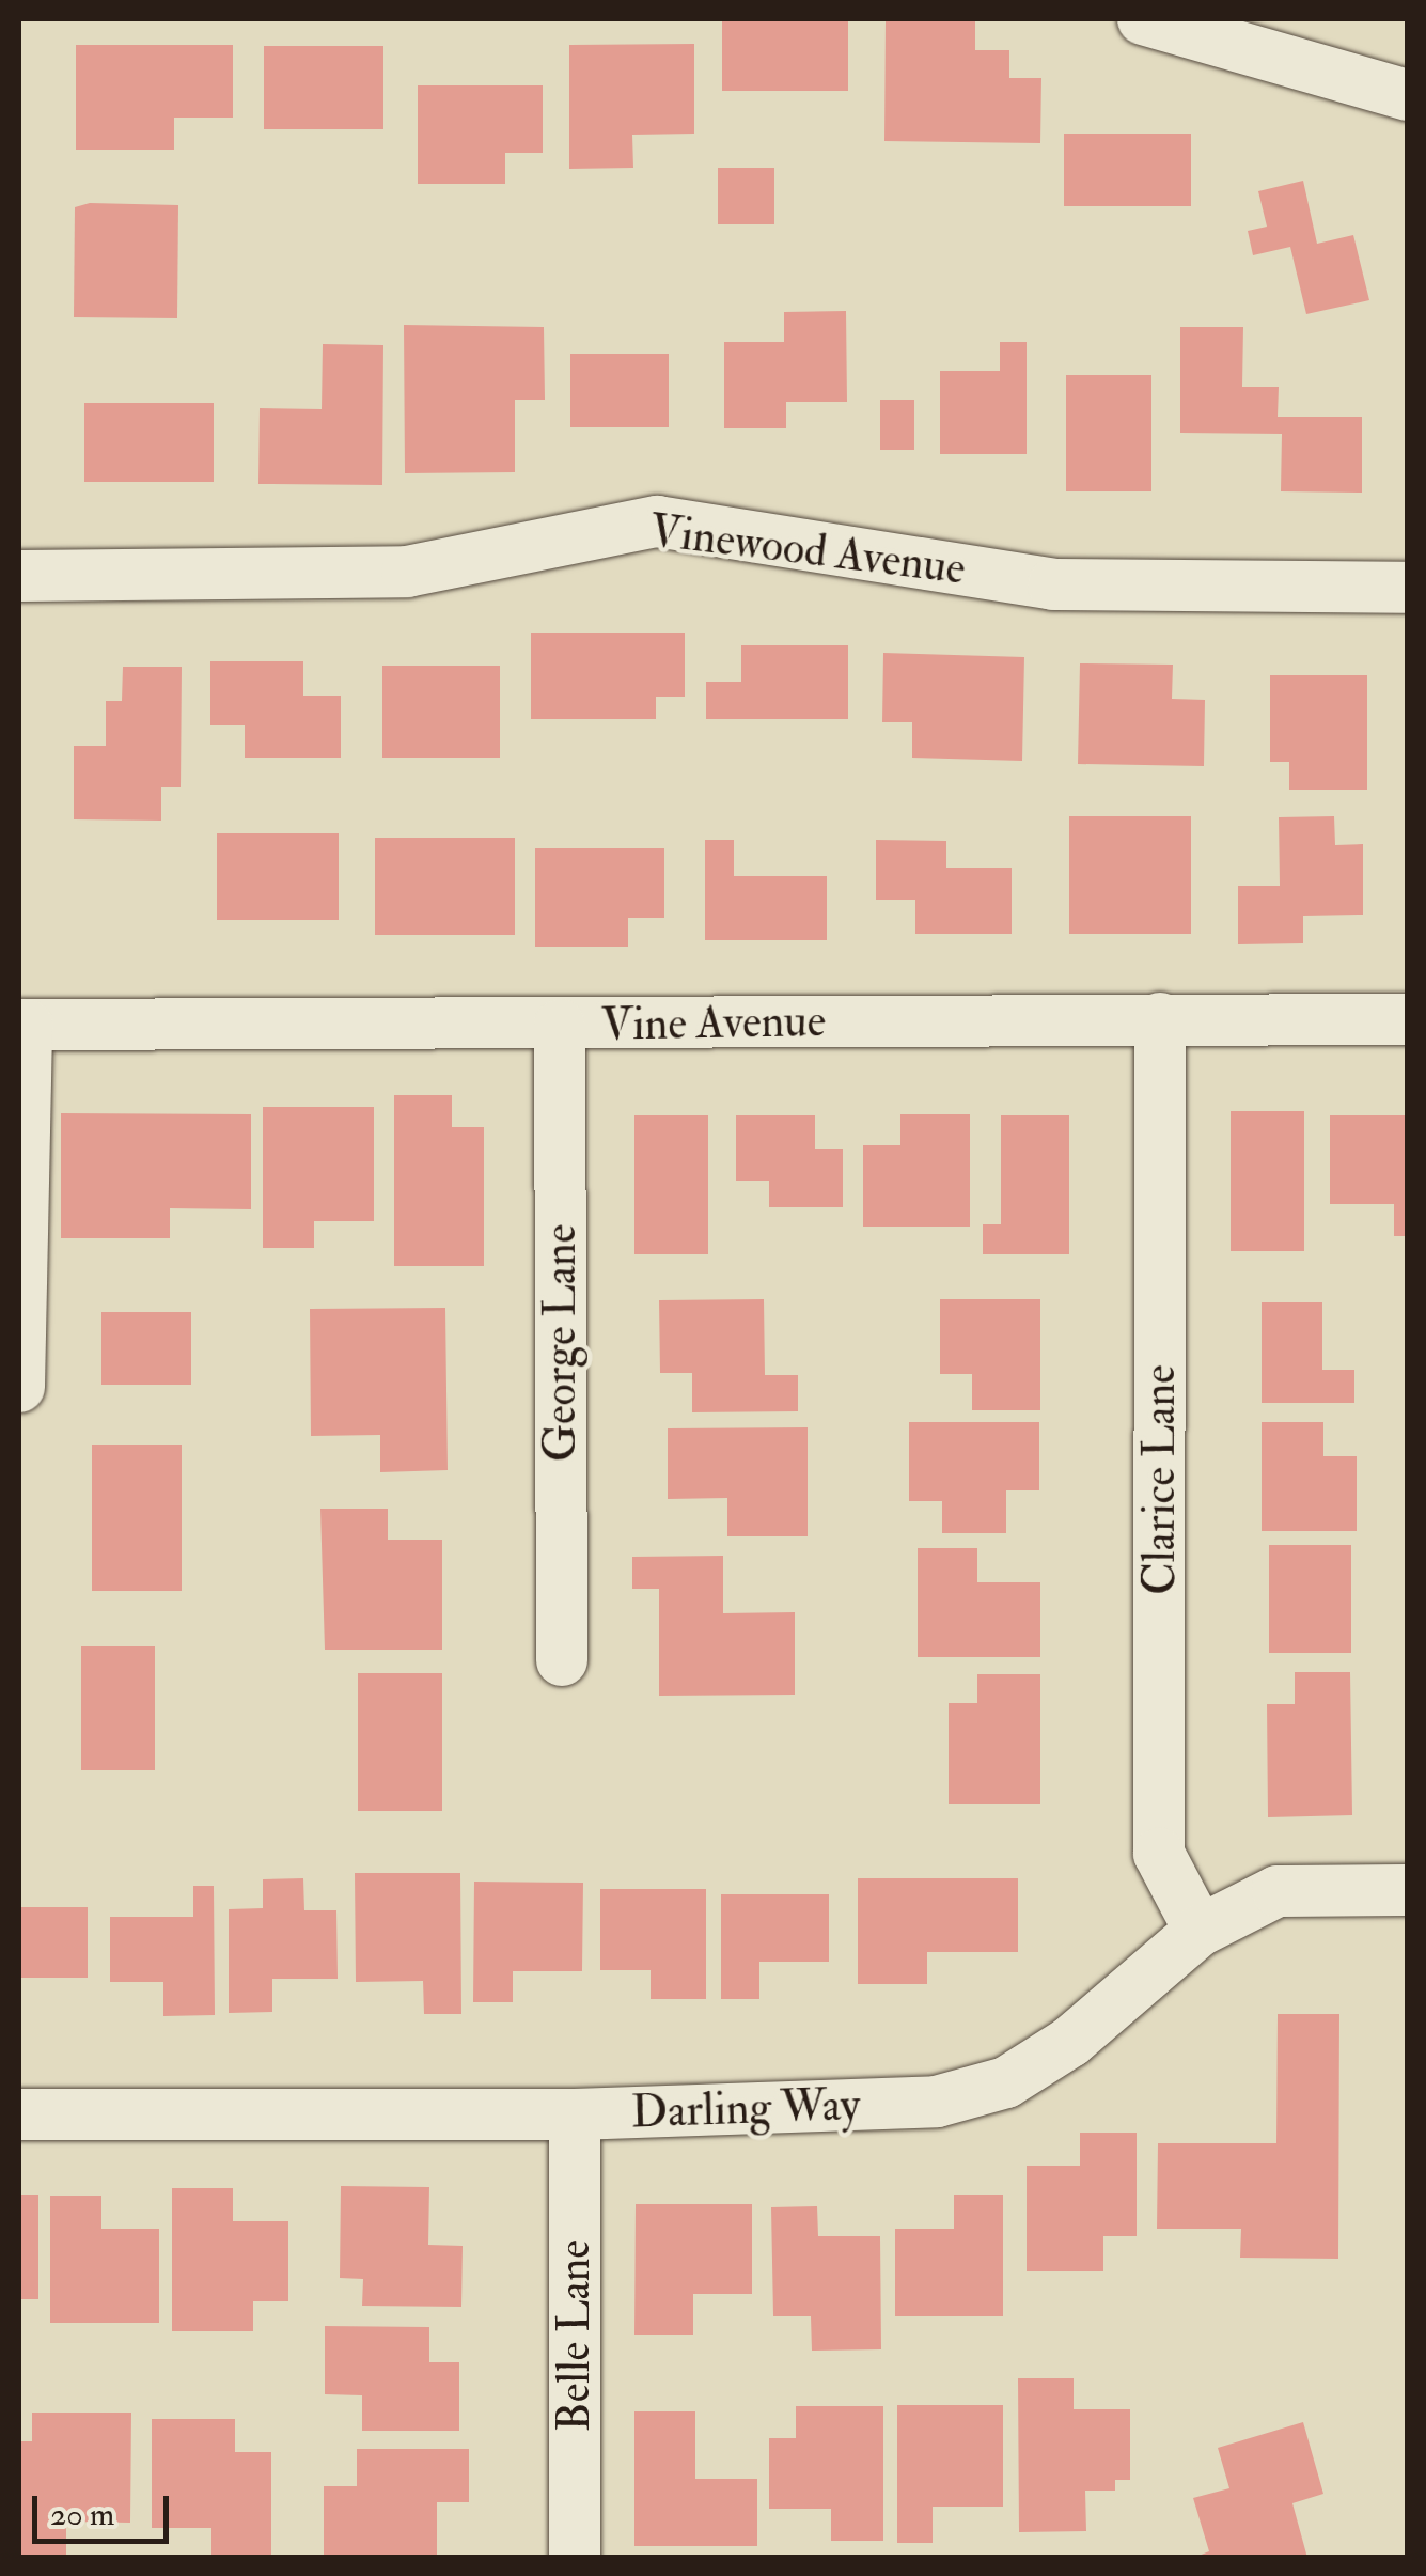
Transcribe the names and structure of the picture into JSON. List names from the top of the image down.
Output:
{
  "streets": {
    "street": [
      "Vinewood Avenue",
      "Vine Avenue",
      "George Lane",
      "Clarice Lane",
      "Darling Way",
      "Belle Lane"
    ]
  },
  "crossings": [
    ["Vine Avenue", "George Lane"],
    ["Vine Avenue", "Clarice Lane"],
    ["Clarice Lane", "Darling Way"],
    ["Darling Way", "Belle Lane"]
  ],
  "scale_bar": "20 m"
}
